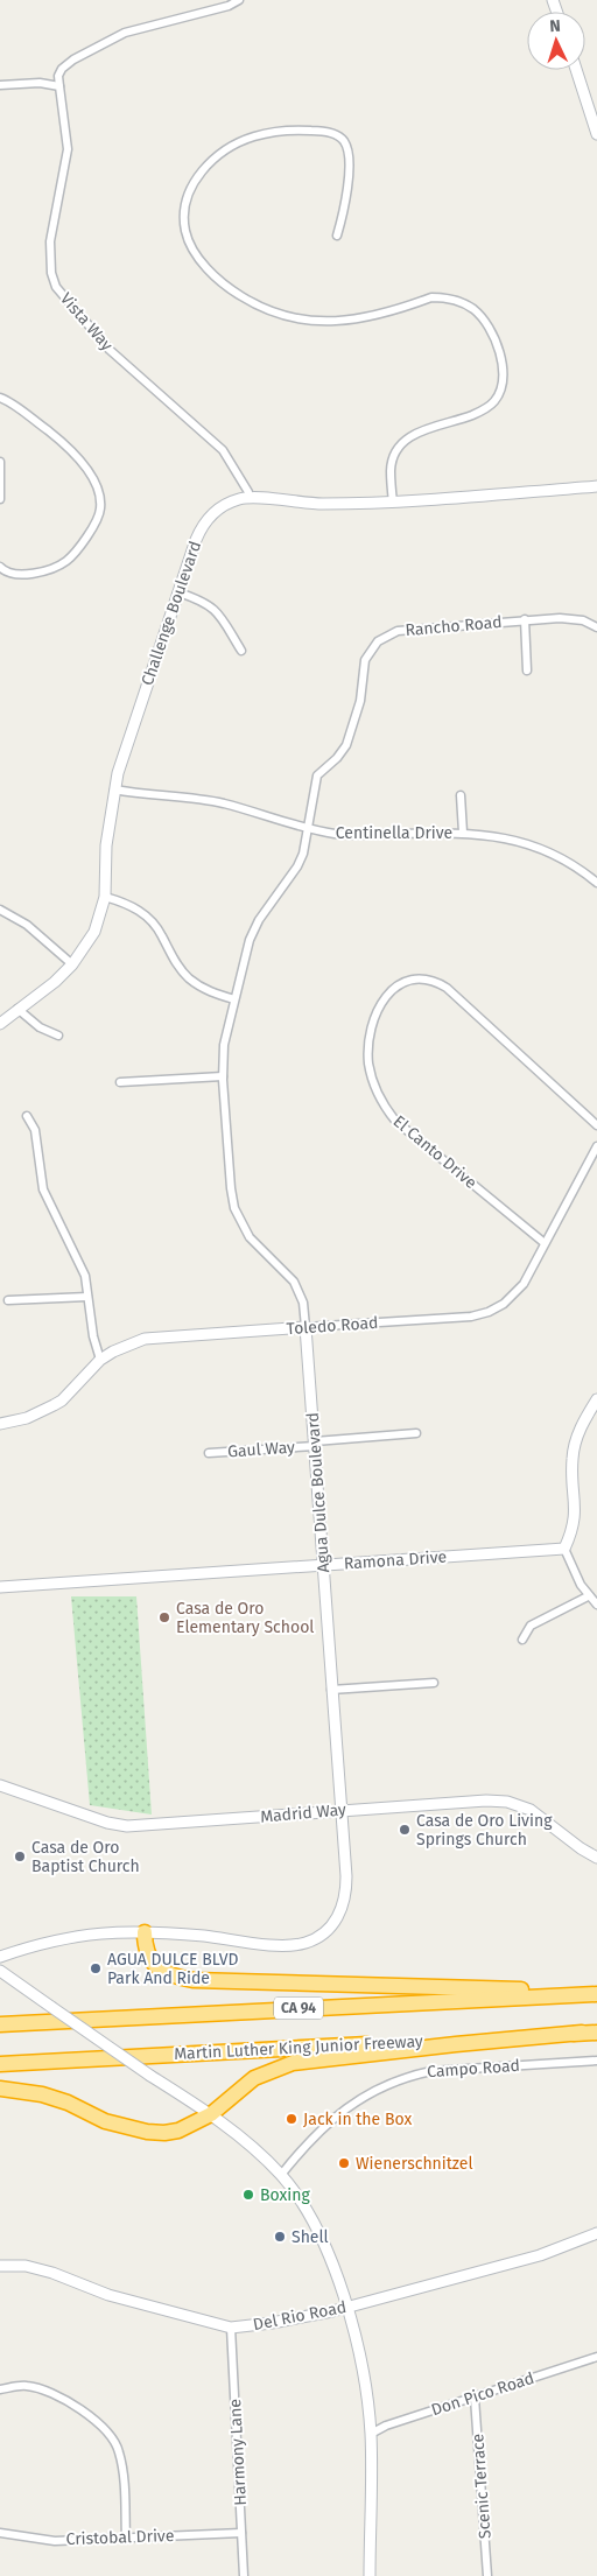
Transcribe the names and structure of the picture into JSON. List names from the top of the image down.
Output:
{
  "streets": {
    "highway": ["CA 94", "Martin Luther King Junior Freeway"],
    "street": [
      "Vista Way",
      "Challenge Boulevard",
      "Rancho Road",
      "Centinella Drive",
      "El Canto Drive",
      "Toledo Road",
      "Gaul Way",
      "Agua Dulce Boulevard",
      "Ramona Drive",
      "Madrid Way",
      "Campo Road",
      "Del Rio Road",
      "Don Pico Road",
      "Harmony Lane",
      "Scenic Terrace",
      "Cristobal Drive"
    ]
  },
  "crossings": [
    ["Vista Way", "Challenge Boulevard"],
    ["Challenge Boulevard", "Centinella Drive"],
    ["Rancho Road", "Centinella Drive"],
    ["Rancho Road", "Agua Dulce Boulevard"],
    ["Centinella Drive", "Agua Dulce Boulevard"],
    ["El Canto Drive", "Toledo Road"],
    ["Toledo Road", "Agua Dulce Boulevard"],
    ["Gaul Way", "Agua Dulce Boulevard"],
    ["Agua Dulce Boulevard", "Ramona Drive"],
    ["Agua Dulce Boulevard", "Madrid Way"],
    ["Del Rio Road", "Harmony Lane"],
    ["Don Pico Road", "Scenic Terrace"],
    ["Harmony Lane", "Cristobal Drive"]
  ],
  "places": [
    "Casa de Oro Elementary School",
    "Casa de Oro Living Springs Church",
    "Casa de Oro Baptist Church",
    "AGUA DULCE BLVD Park And Ride",
    "Jack in the Box",
    "Wienerschnitzel",
    "Boxing",
    "Shell"
  ],
  "north": "top"
}
